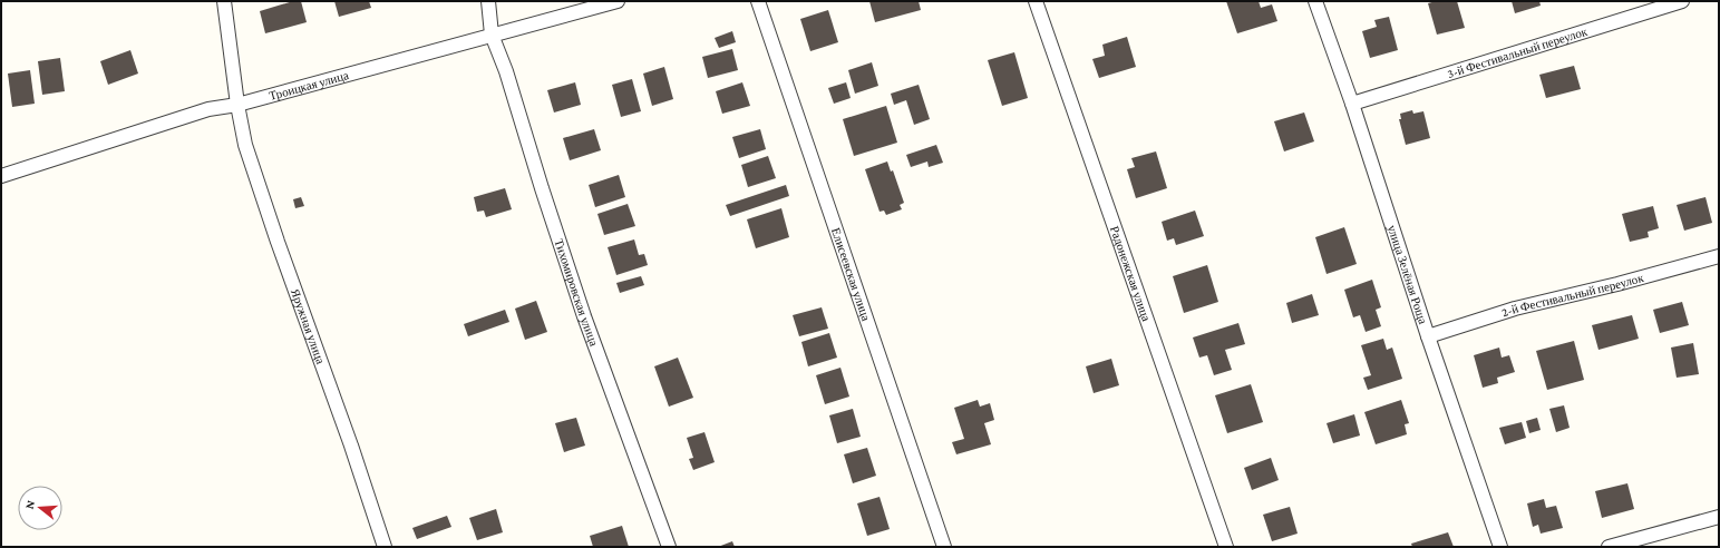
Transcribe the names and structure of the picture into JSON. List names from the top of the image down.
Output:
{
  "streets": {
    "street": [
      "3-й Фестивальный переулок",
      "Троицкая улица",
      "Елисеевская улица",
      "Радонежская улица",
      "улица Зелёная Роща",
      "Тихомировская улица",
      "2-й Фестивальный переулок",
      "Яружная улица"
    ]
  },
  "crossings": [
    ["3-й Фестивальный переулок", "улица Зелёная Роща"],
    ["Троицкая улица", "Тихомировская улица"],
    ["Троицкая улица", "Яружная улица"],
    ["улица Зелёная Роща", "2-й Фестивальный переулок"]
  ],
  "north": "left"
}
